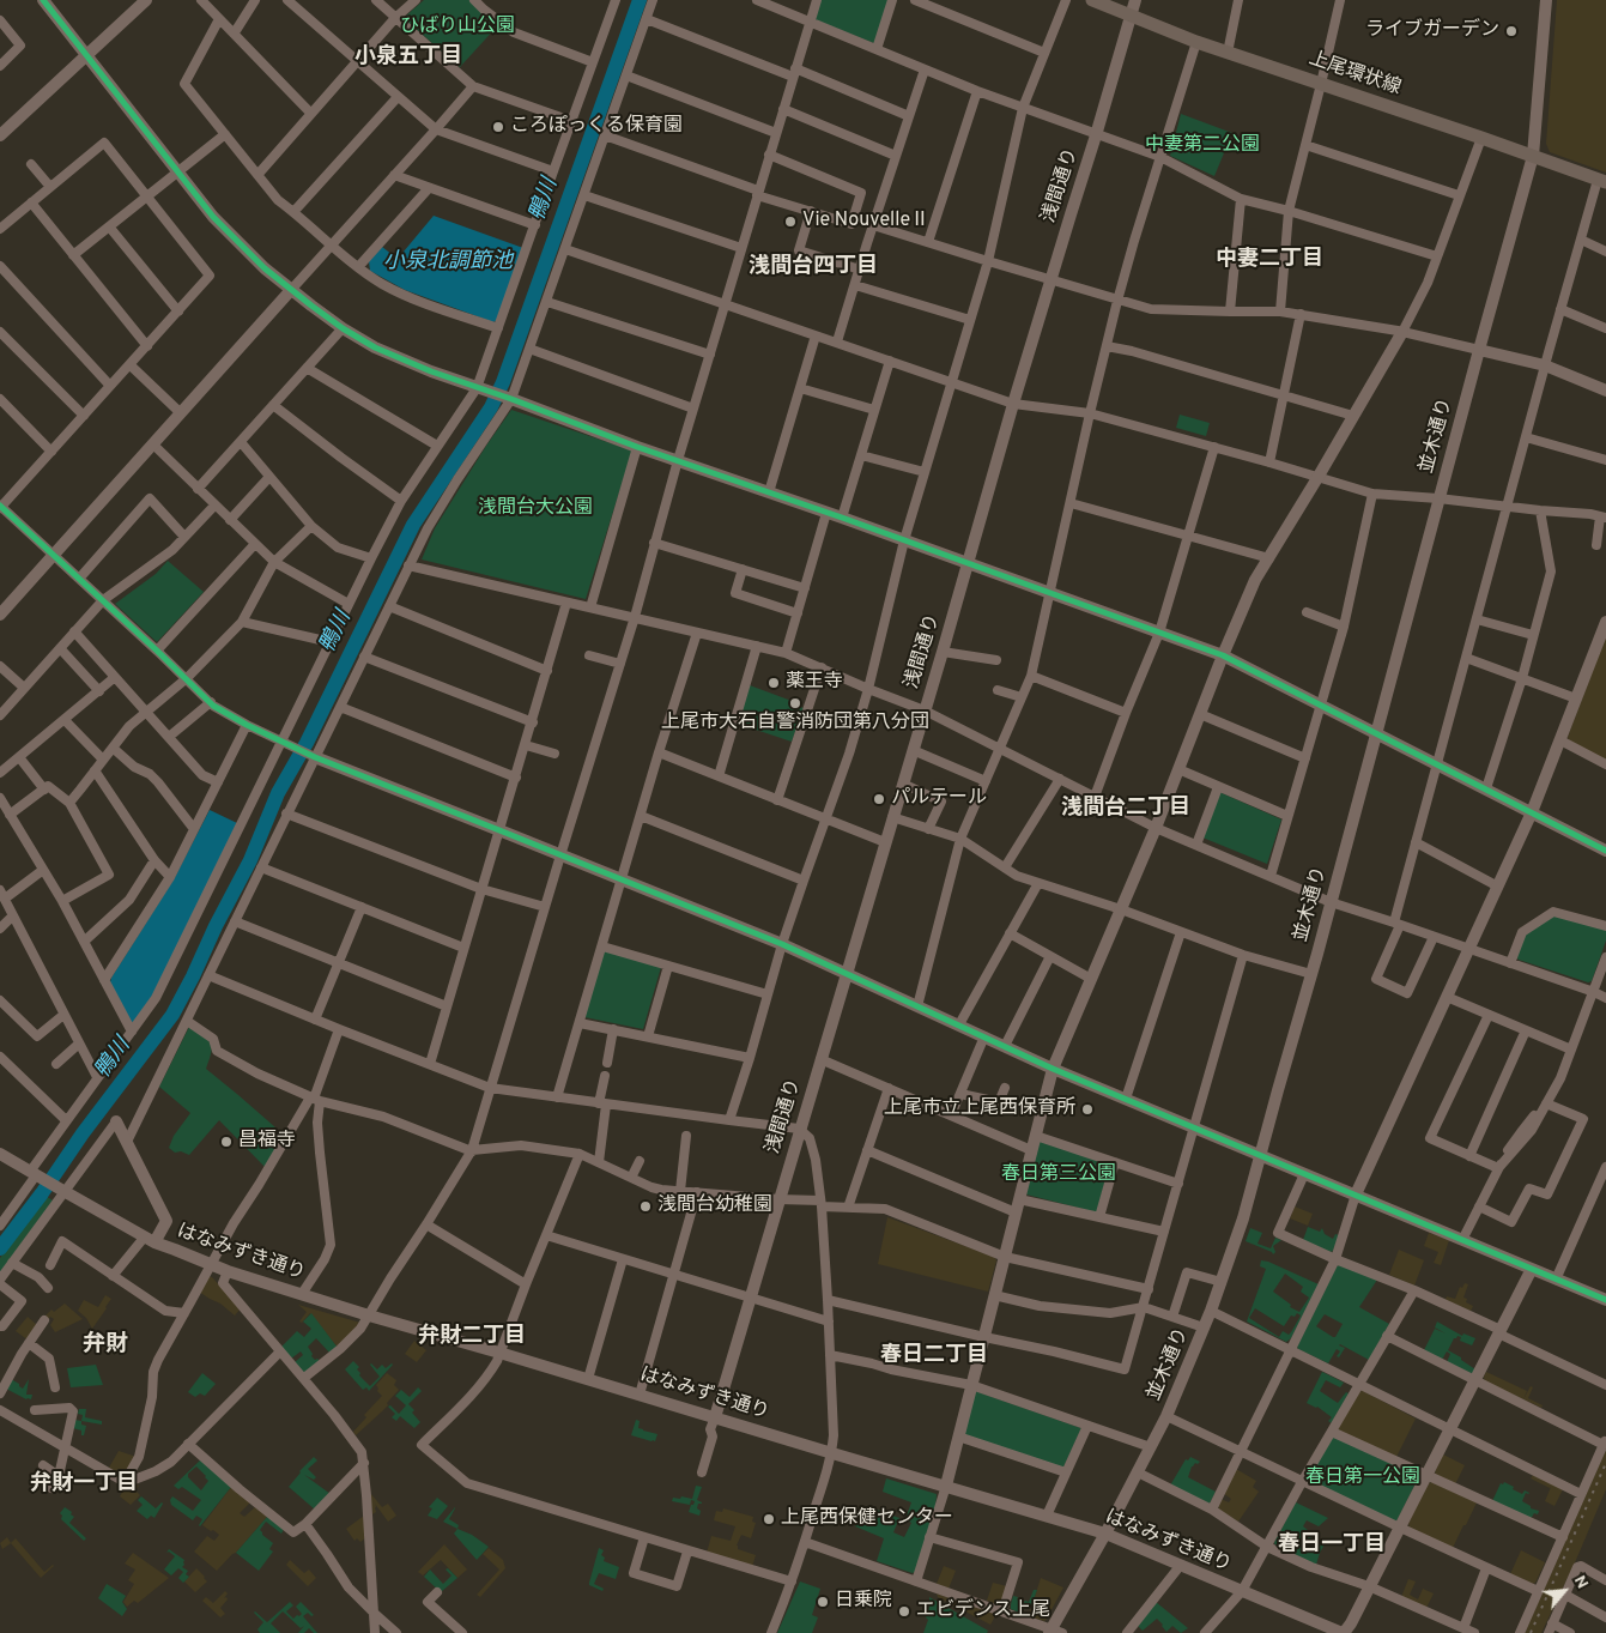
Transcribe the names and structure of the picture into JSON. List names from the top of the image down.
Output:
{
  "streets": {
    "main road": ["上尾環状線"],
    "street": ["浅間通り", "並木通り", "はなみずき通り"]
  },
  "crossings": [
    ["上尾環状線", "浅間通り"],
    ["上尾環状線", "並木通り"],
    ["浅間通り", "はなみずき通り"],
    ["並木通り", "はなみずき通り"]
  ],
  "districts": [
    "小泉五丁目",
    "中妻二丁目",
    "浅間台四丁目",
    "浅間台二丁目",
    "弁財二丁目",
    "弁財",
    "春日二丁目",
    "弁財一丁目",
    "春日一丁目"
  ],
  "water": ["鴨川", "小泉北調節池"],
  "parks": [
    "ひばり山公園",
    "中妻第二公園",
    "浅間台大公園",
    "春日第三公園",
    "春日第一公園"
  ],
  "places": [
    "ライブガーデン",
    "ころぽっくる保育園",
    "Vie NouvelleⅡ",
    "薬王寺",
    "上尾市大石自警消防団第八分団",
    "パルテール",
    "上尾市立上尾西保育所",
    "昌福寺",
    "浅間台幼稚園",
    "上尾西保健センター",
    "日乗院",
    "エビデンス上尾"
  ],
  "north": "top right"
}
